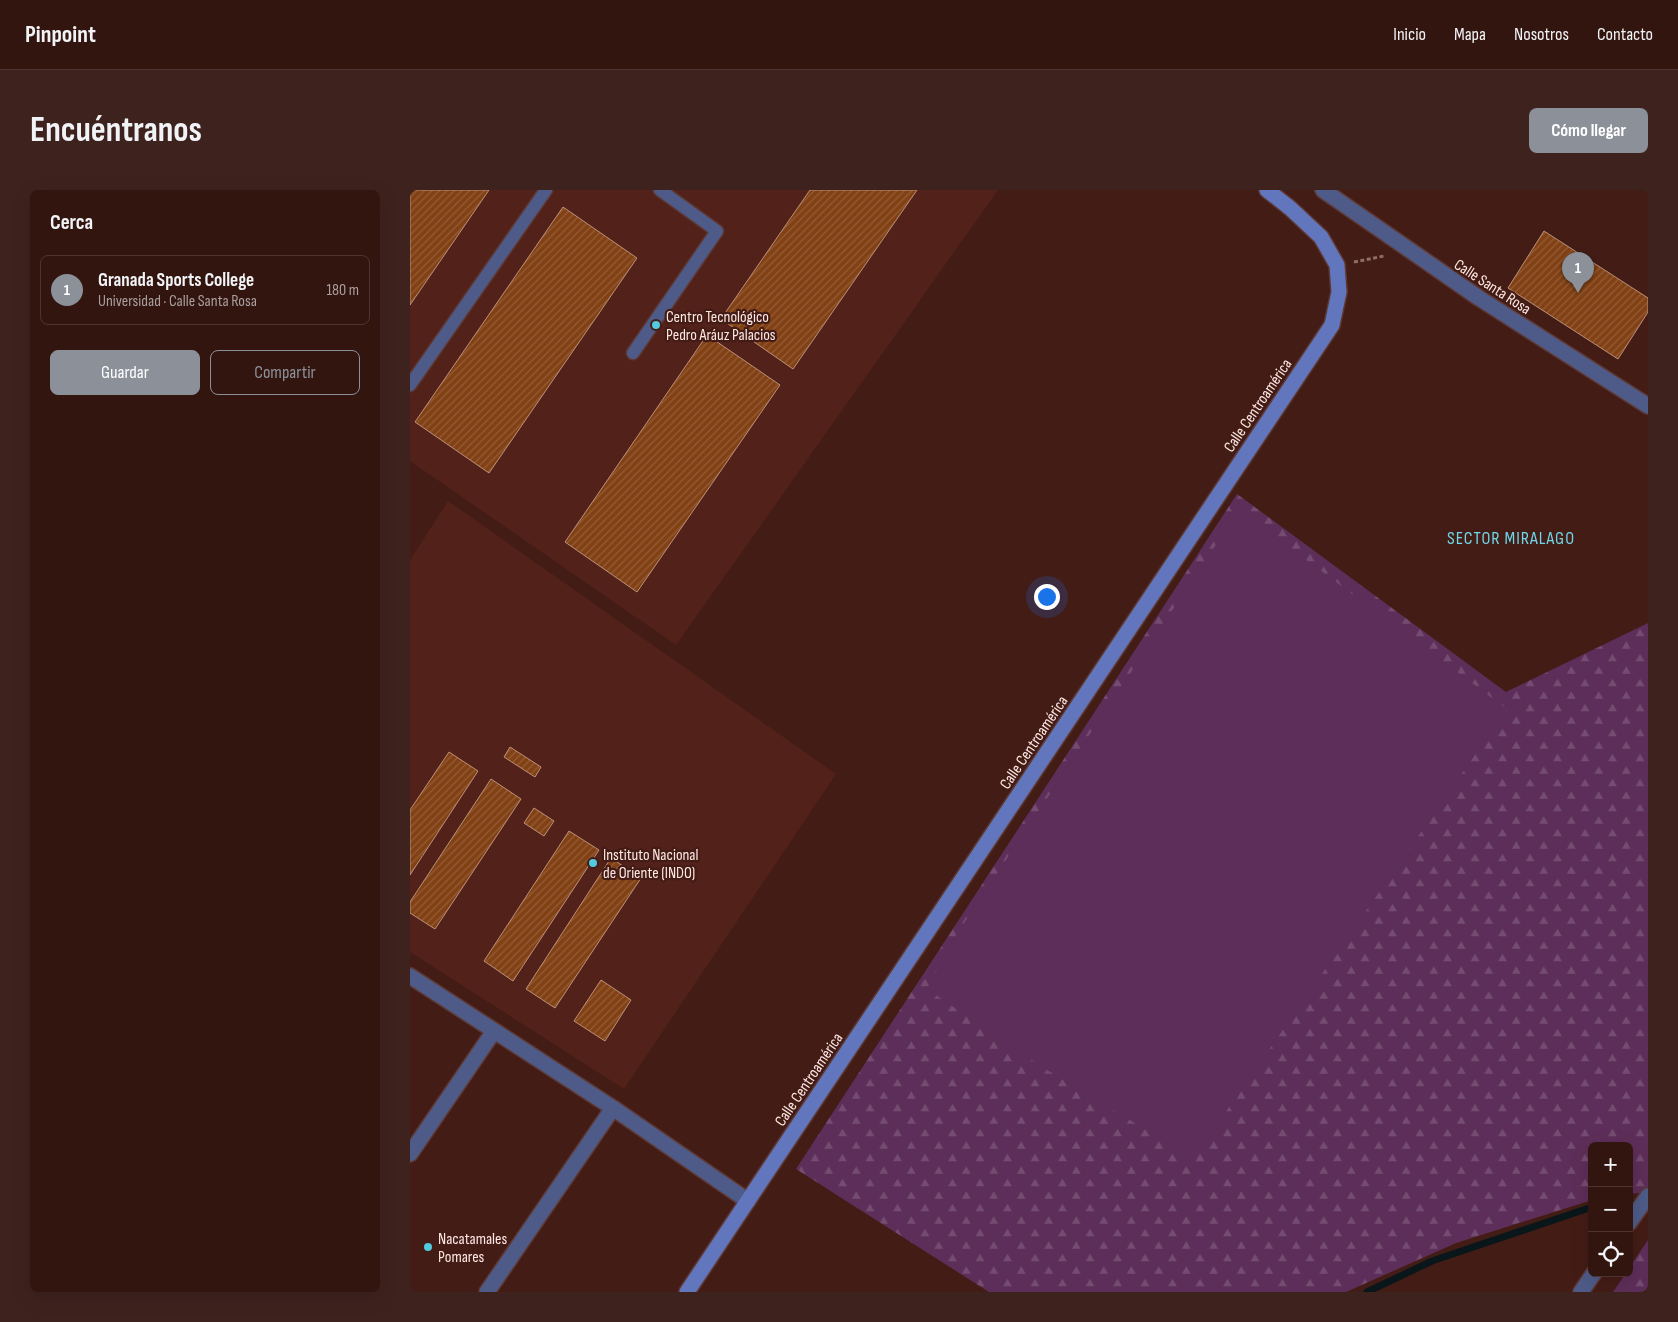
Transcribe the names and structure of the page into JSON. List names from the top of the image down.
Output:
{
  "streets": {
    "main road": ["Calle Centroamérica"],
    "street": ["Calle Santa Rosa"]
  },
  "districts": ["SECTOR MIRALAGO"],
  "places": ["Centro Tecnológico Pedro Aráuz Palacios", "Instituto Nacional de Oriente (INDO)", "Nacatamales Pomares"],
  "page": {
    "header": "Pinpoint",
    "nav": [
      "Inicio",
      "Mapa",
      "Nosotros",
      "Contacto"
    ],
    "buttons": [
      "Cómo llegar",
      ["Guardar", "Compartir"]
    ],
    "title": "Encuéntranos",
    "heading": "Cerca",
    "pins": "1",
    "list": [
      {
        "mark": "1",
        "name": "Granada Sports College",
        "note": "Universidad · Calle Santa Rosa",
        "value": "180 m"
      }
    ],
    "map_buttons": ["+", "−"]
  }
}
